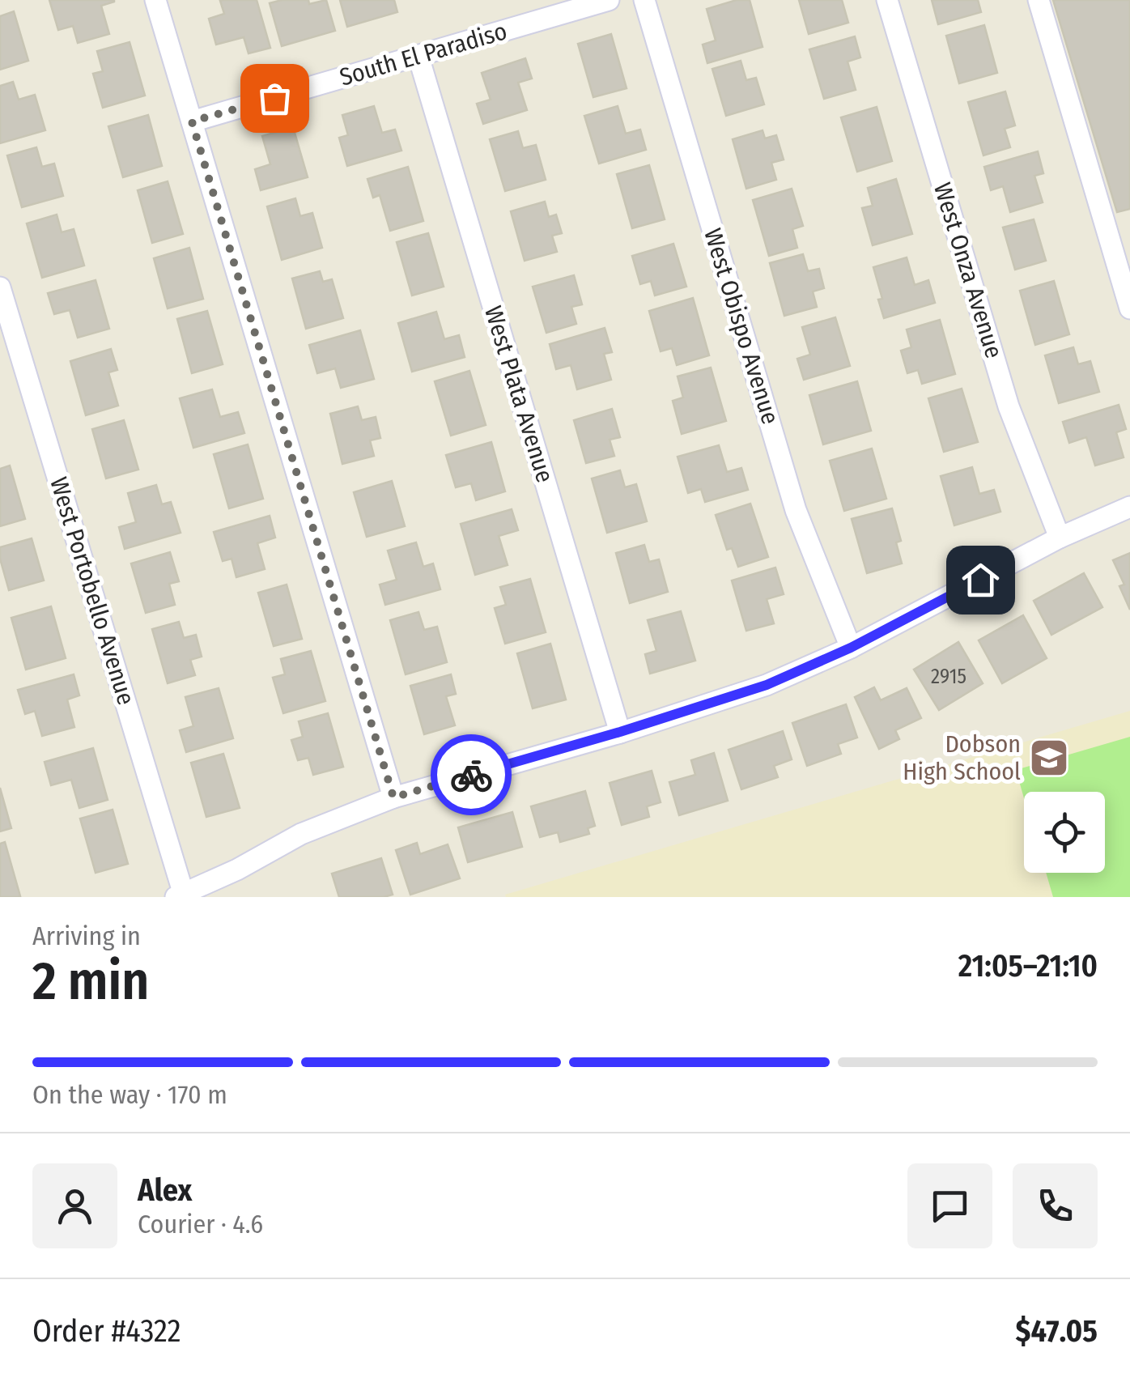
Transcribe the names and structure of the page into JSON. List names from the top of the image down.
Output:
{
  "streets": {
    "street": [
      "South El Paradiso",
      "West Onza Avenue",
      "West Obispo Avenue",
      "West Plata Avenue",
      "West Portobello Avenue"
    ]
  },
  "crossings": [
    ["South El Paradiso", "West Plata Avenue"]
  ],
  "places": {
    "school or university": ["Dobson High School"]
  },
  "house_numbers": ["2915"],
  "page": {
    "heading": ["2 min", "Arriving in", "21:05–21:10"],
    "panel": [
      "Alex",
      "Courier · 4.6",
      "Order #4322",
      "$47.05"
    ],
    "bar": "On the way · 170 m"
  }
}
